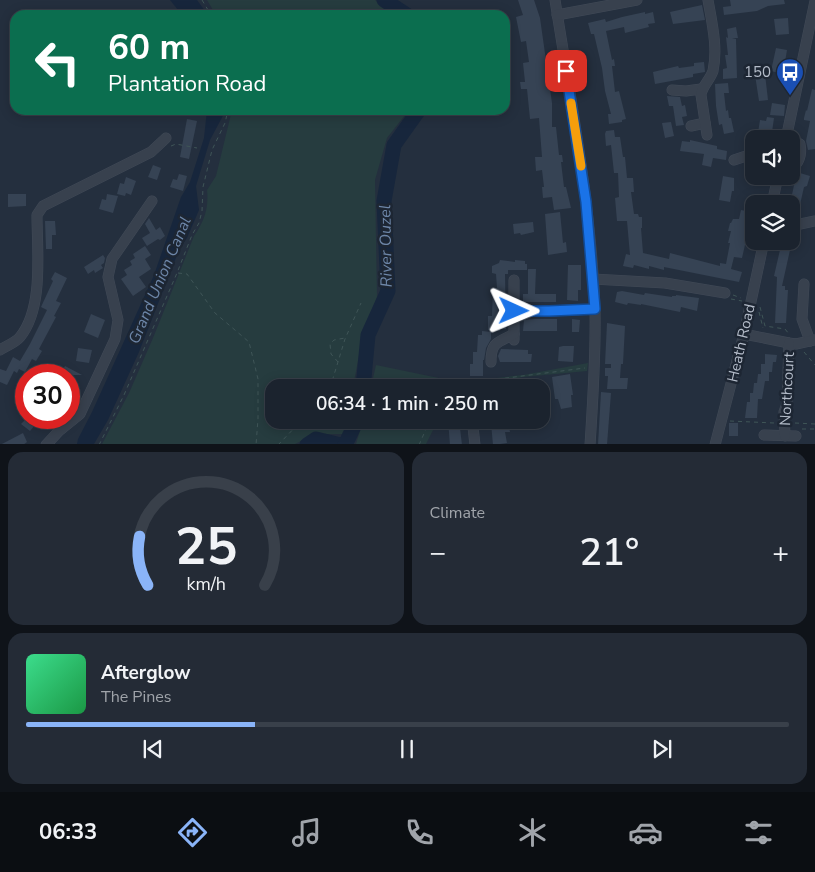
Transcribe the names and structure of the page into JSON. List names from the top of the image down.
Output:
{
  "streets": {
    "street": ["Heath Road", "Northcourt"]
  },
  "crossings": [
    ["Heath Road", "Northcourt"]
  ],
  "water": ["River Ouzel", "Grand Union Canal"],
  "places": {
    "bus stop": ["150"]
  },
  "page": {
    "turn": ["60 m", "Plantation Road"],
    "limit": "30",
    "trip": "06:34 · 1 min · 250 m",
    "tile": "Climate",
    "heat": ["−", "21°", "+"],
    "song": ["Afterglow", "The Pines"],
    "tabs": "06:33",
    "gauge": ["25", "km/h"]
  }
}
